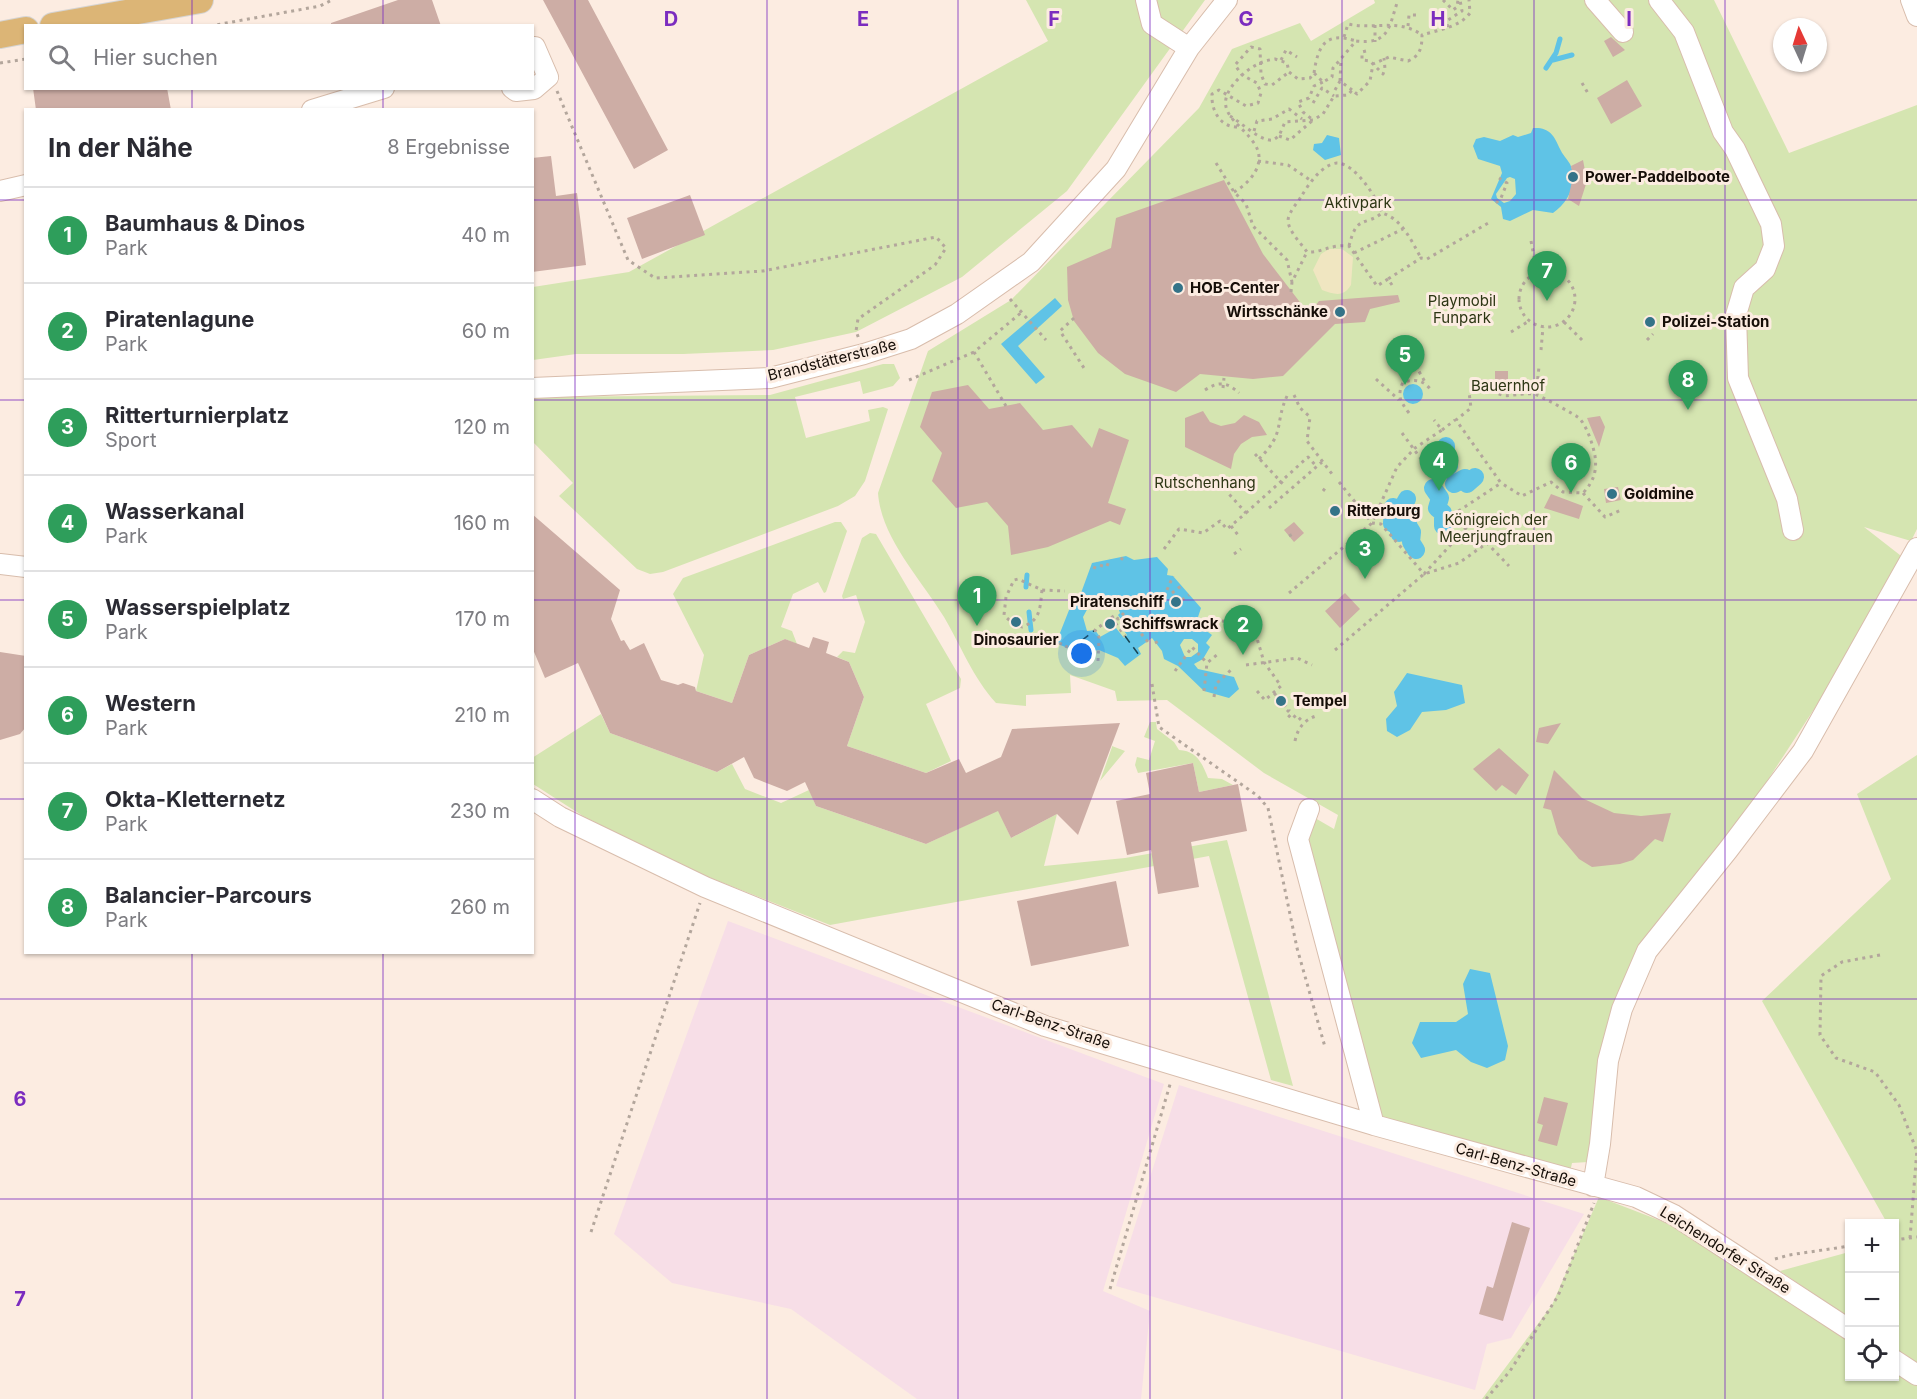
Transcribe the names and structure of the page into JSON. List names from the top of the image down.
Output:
{
  "streets": {
    "street": ["Brandstätterstraße", "Carl-Benz-Straße", "Leichendorfer Straße"]
  },
  "crossings": [
    ["Carl-Benz-Straße", "Leichendorfer Straße"]
  ],
  "parks": [
    "Aktivpark",
    "Playmobil Funpark",
    "Bauernhof",
    "Rutschenhang",
    "Königreich der Meerjungfrauen"
  ],
  "places": [
    "Power-Paddelboote",
    "HOB-Center",
    "Wirtsschänke",
    "Polizei-Station",
    "Goldmine",
    "Ritterburg",
    "Piratenschiff",
    "Dinosaurier",
    "Schiffswrack",
    "Tempel"
  ],
  "north": "top",
  "page": {
    "search": "Hier suchen",
    "heading": ["In der Nähe", "8 Ergebnisse"],
    "list": [
      {
        "mark": "1",
        "name": "Baumhaus & Dinos",
        "note": "Park",
        "value": "40 m"
      },
      {
        "mark": "2",
        "name": "Piratenlagune",
        "note": "Park",
        "value": "60 m"
      },
      {
        "mark": "3",
        "name": "Ritterturnierplatz",
        "note": "Sport",
        "value": "120 m"
      },
      {
        "mark": "4",
        "name": "Wasserkanal",
        "note": "Park",
        "value": "160 m"
      },
      {
        "mark": "5",
        "name": "Wasserspielplatz",
        "note": "Park",
        "value": "170 m"
      },
      {
        "mark": "6",
        "name": "Western",
        "note": "Park",
        "value": "210 m"
      },
      {
        "mark": "7",
        "name": "Okta-Kletternetz",
        "note": "Park",
        "value": "230 m"
      },
      {
        "mark": "8",
        "name": "Balancier-Parcours",
        "note": "Park",
        "value": "260 m"
      }
    ],
    "pins": [
      "7",
      "5",
      "8",
      "4",
      "6",
      "3",
      "1",
      "2"
    ],
    "map_buttons": ["+", "−"]
  },
  "grid": {
    "columns": [
      "D",
      "E",
      "F",
      "G",
      "H",
      "I"
    ],
    "rows": ["6", "7"]
  }
}
